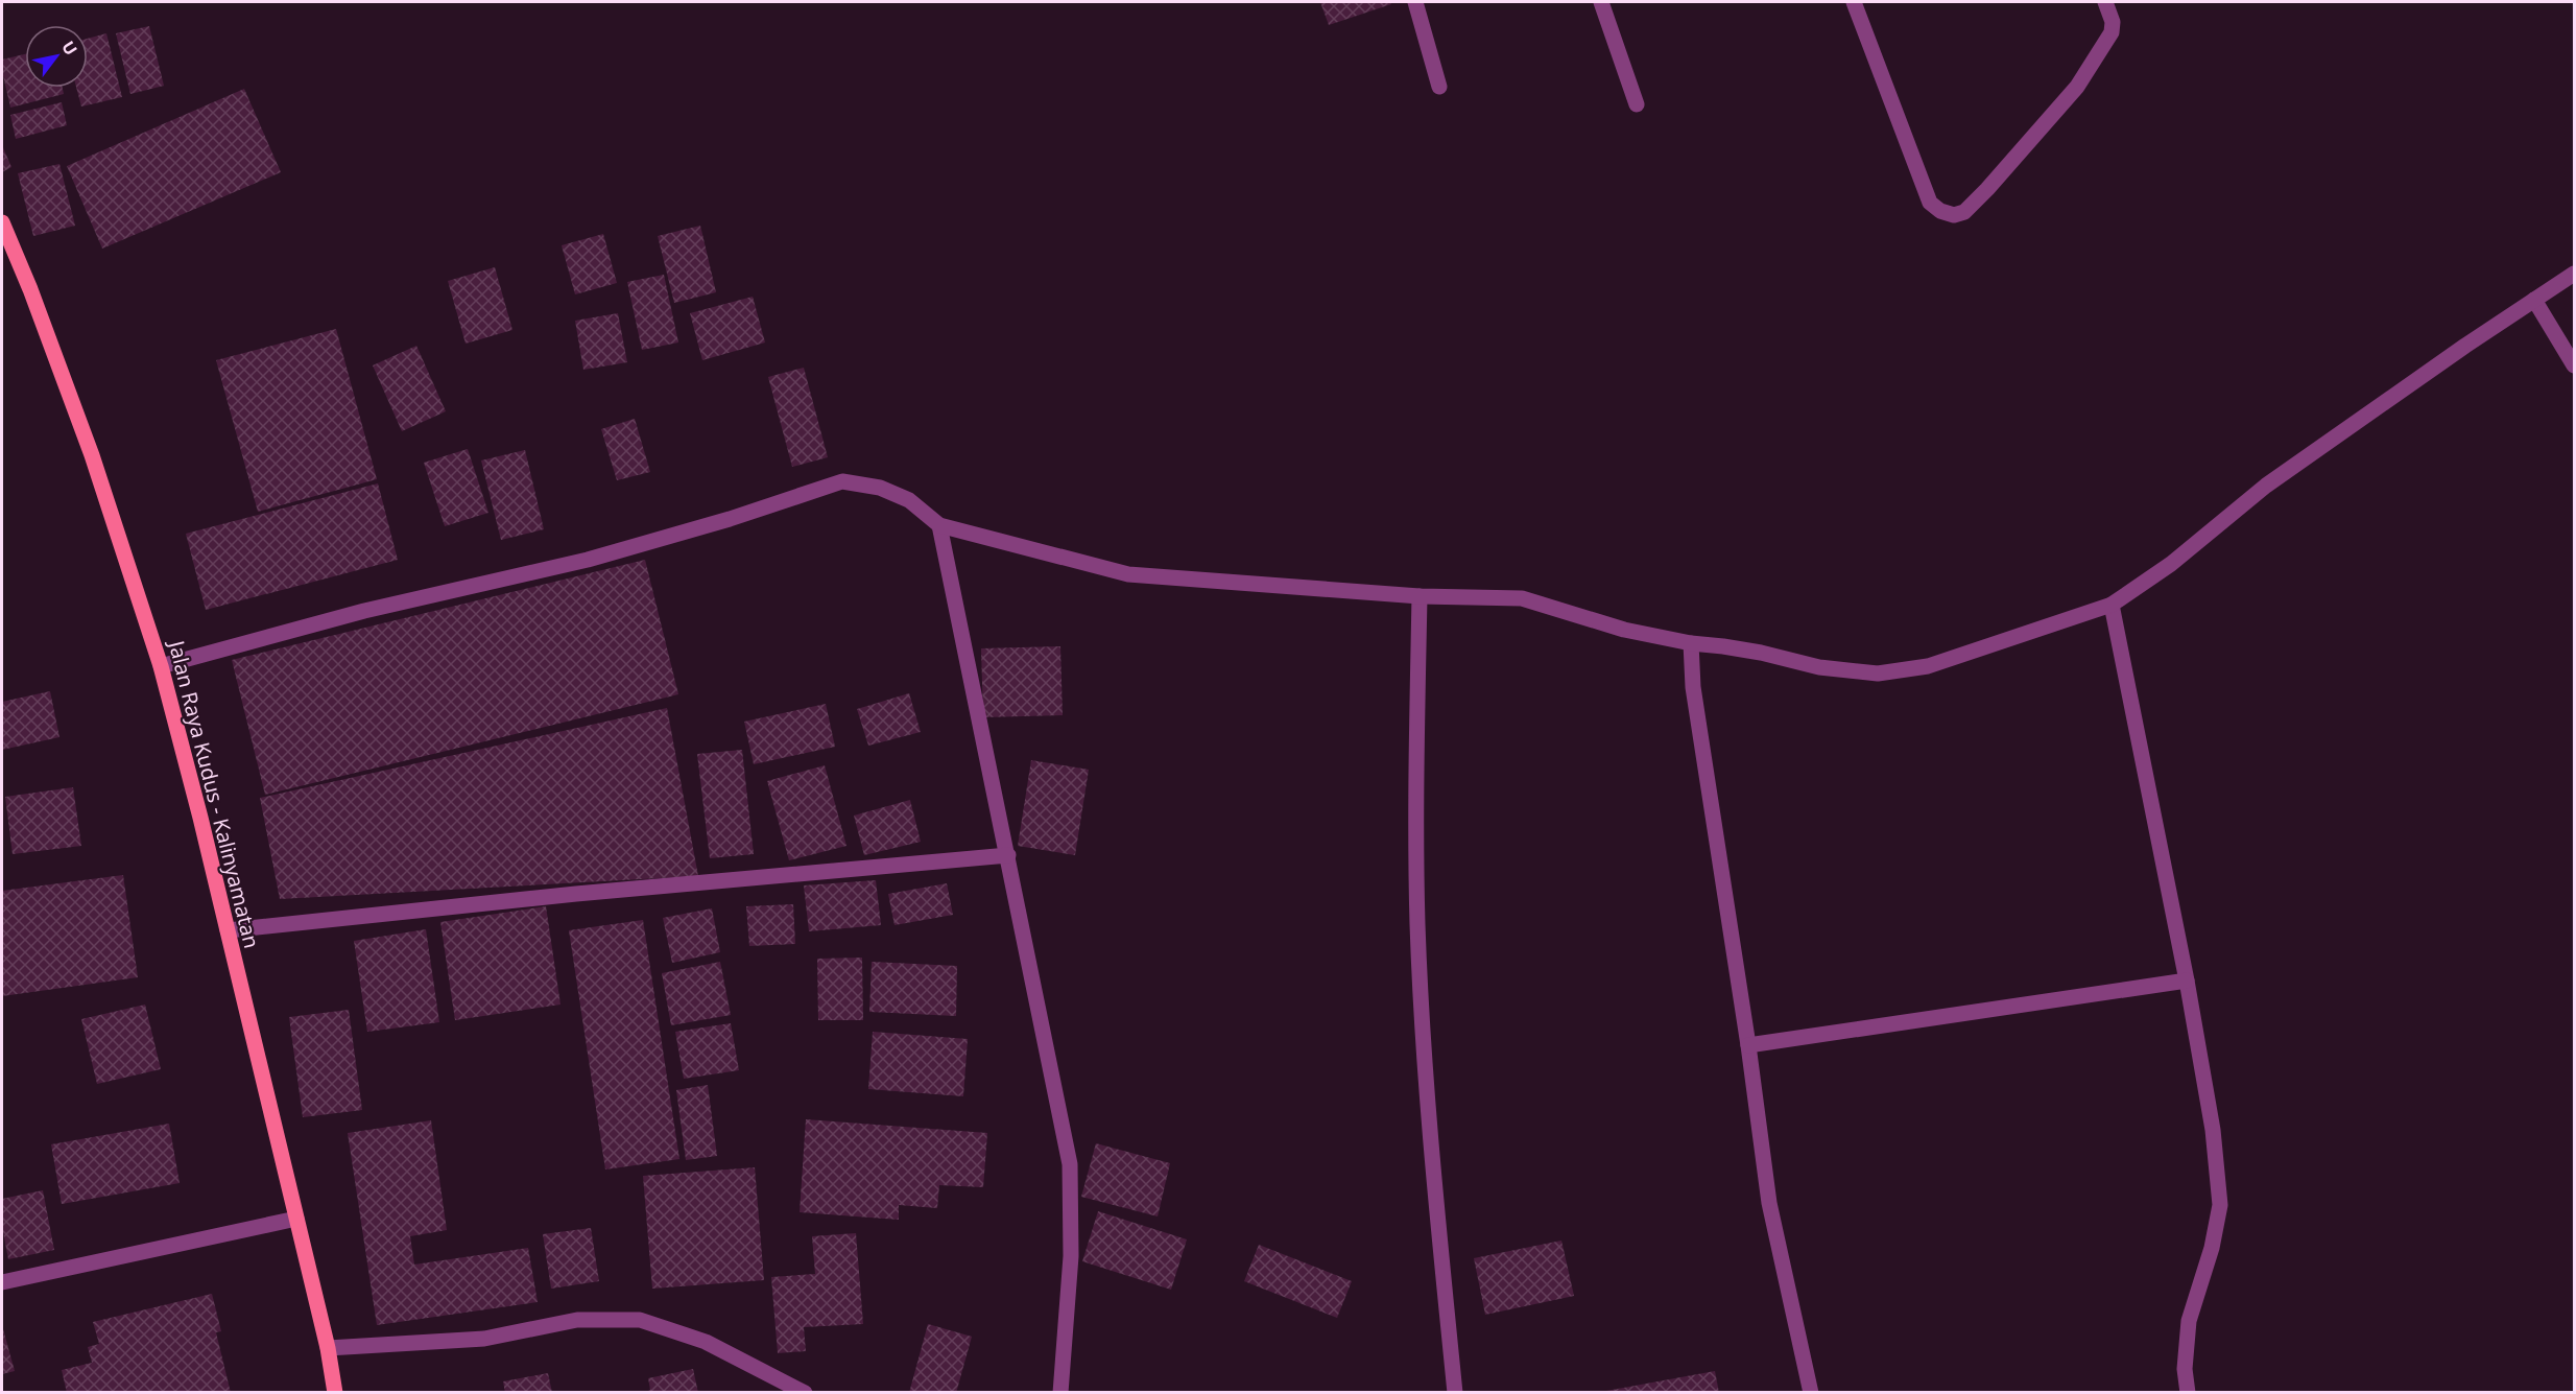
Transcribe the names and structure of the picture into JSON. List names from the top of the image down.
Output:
{
  "streets": {
    "main road": ["Jalan Raya Kudus - Kalinyamatan"]
  },
  "north": "top right"
}
